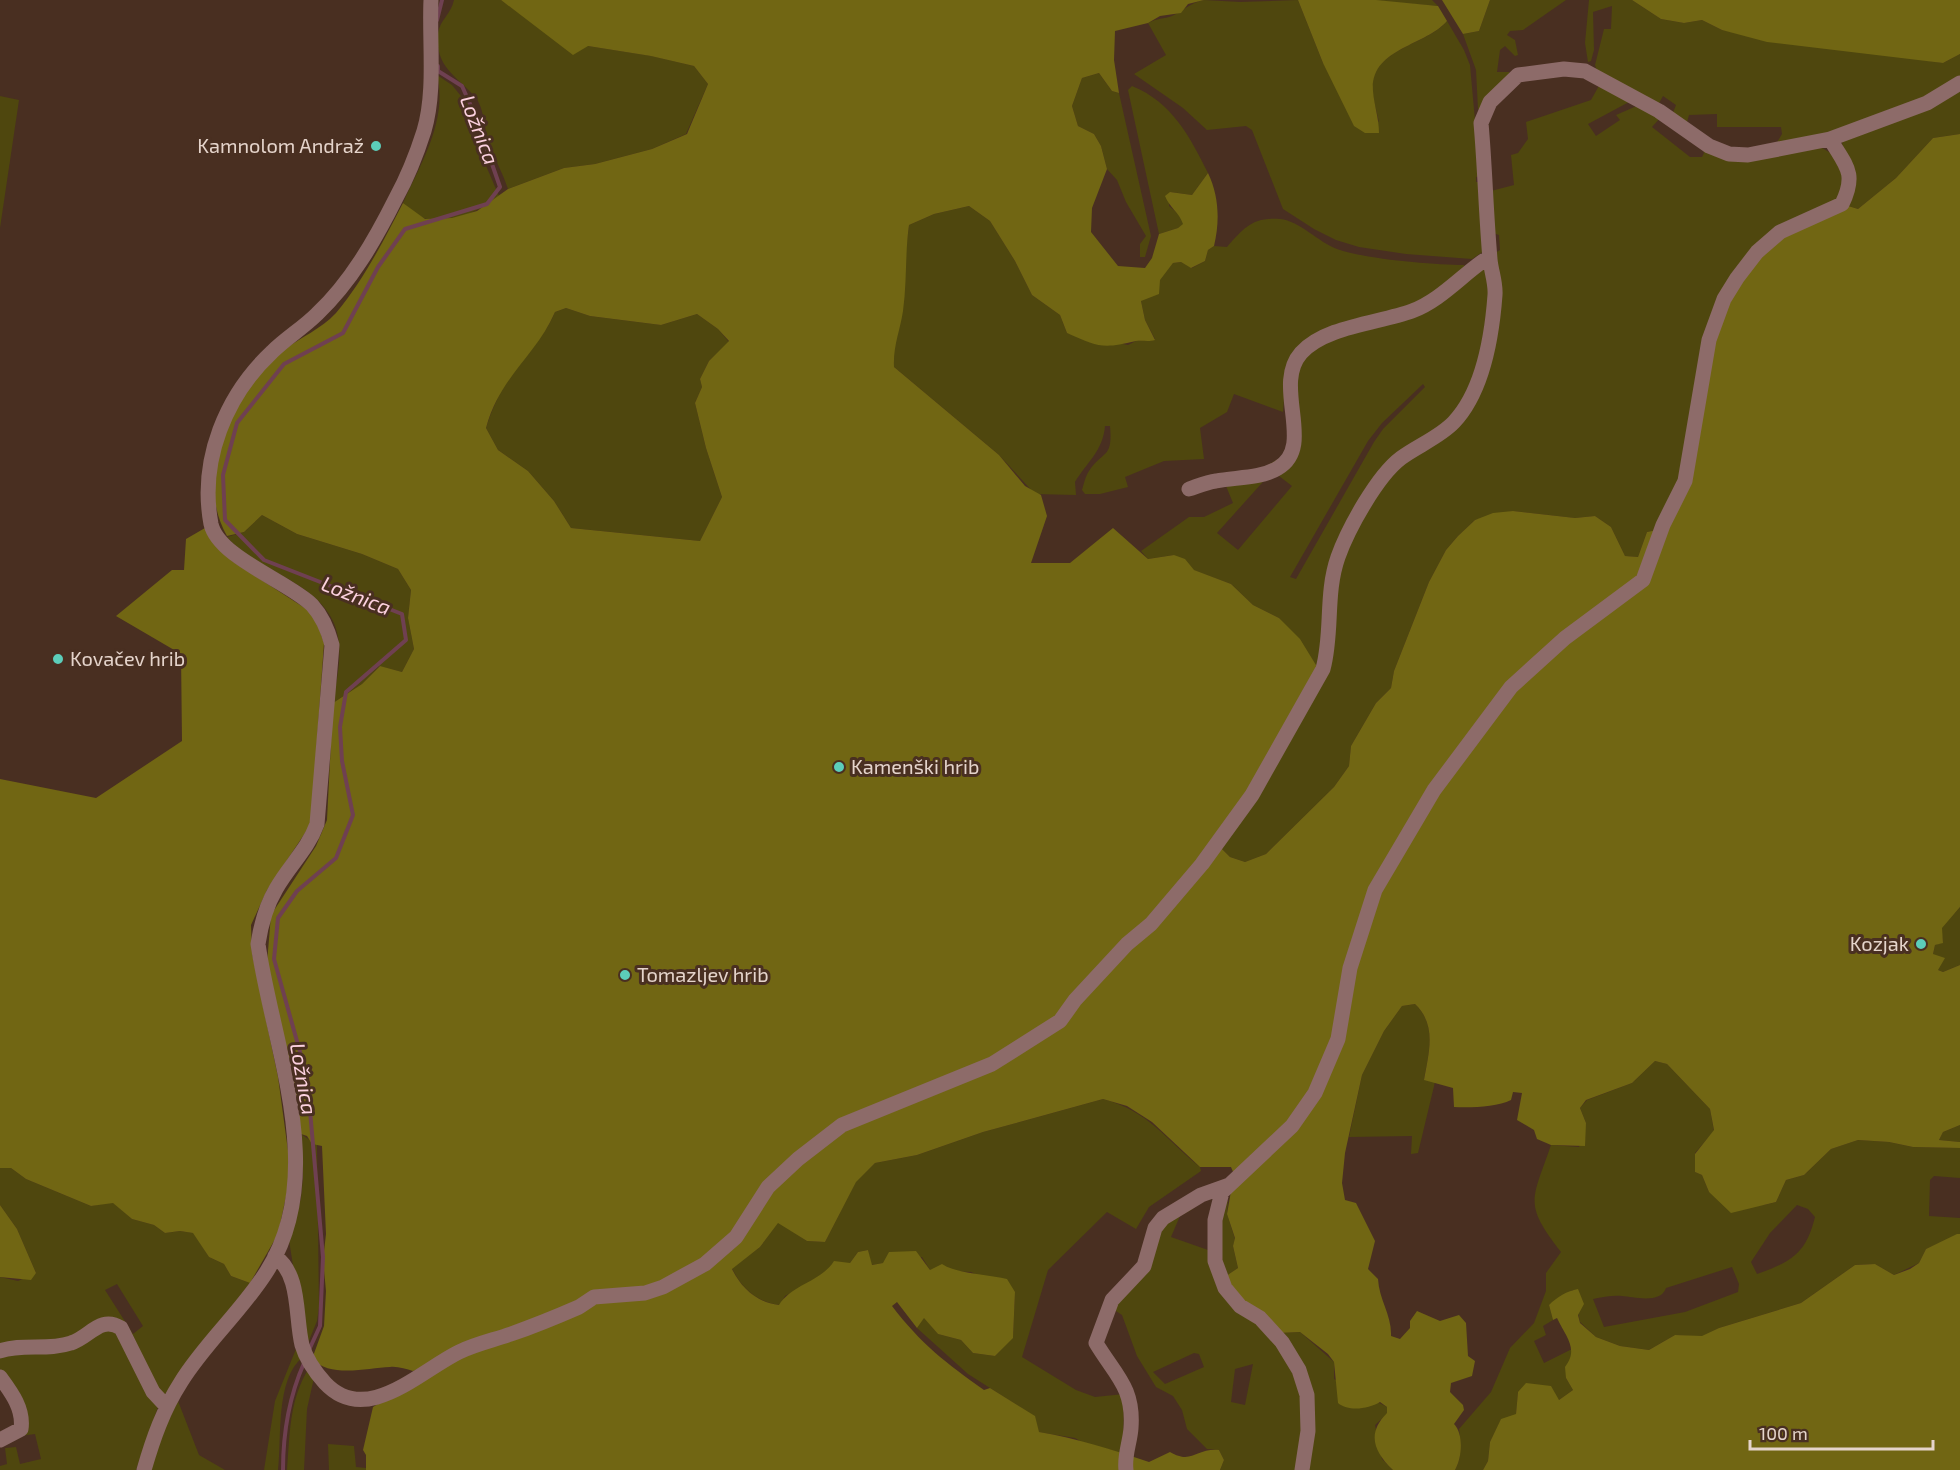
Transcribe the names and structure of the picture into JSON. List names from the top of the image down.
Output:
{
  "water": ["Ložnica"],
  "places": [
    "Kamnolom Andraž",
    "Kovačev hrib",
    "Kamenški hrib",
    "Kozjak",
    "Tomazljev hrib"
  ],
  "scale_bar": "100 m"
}
